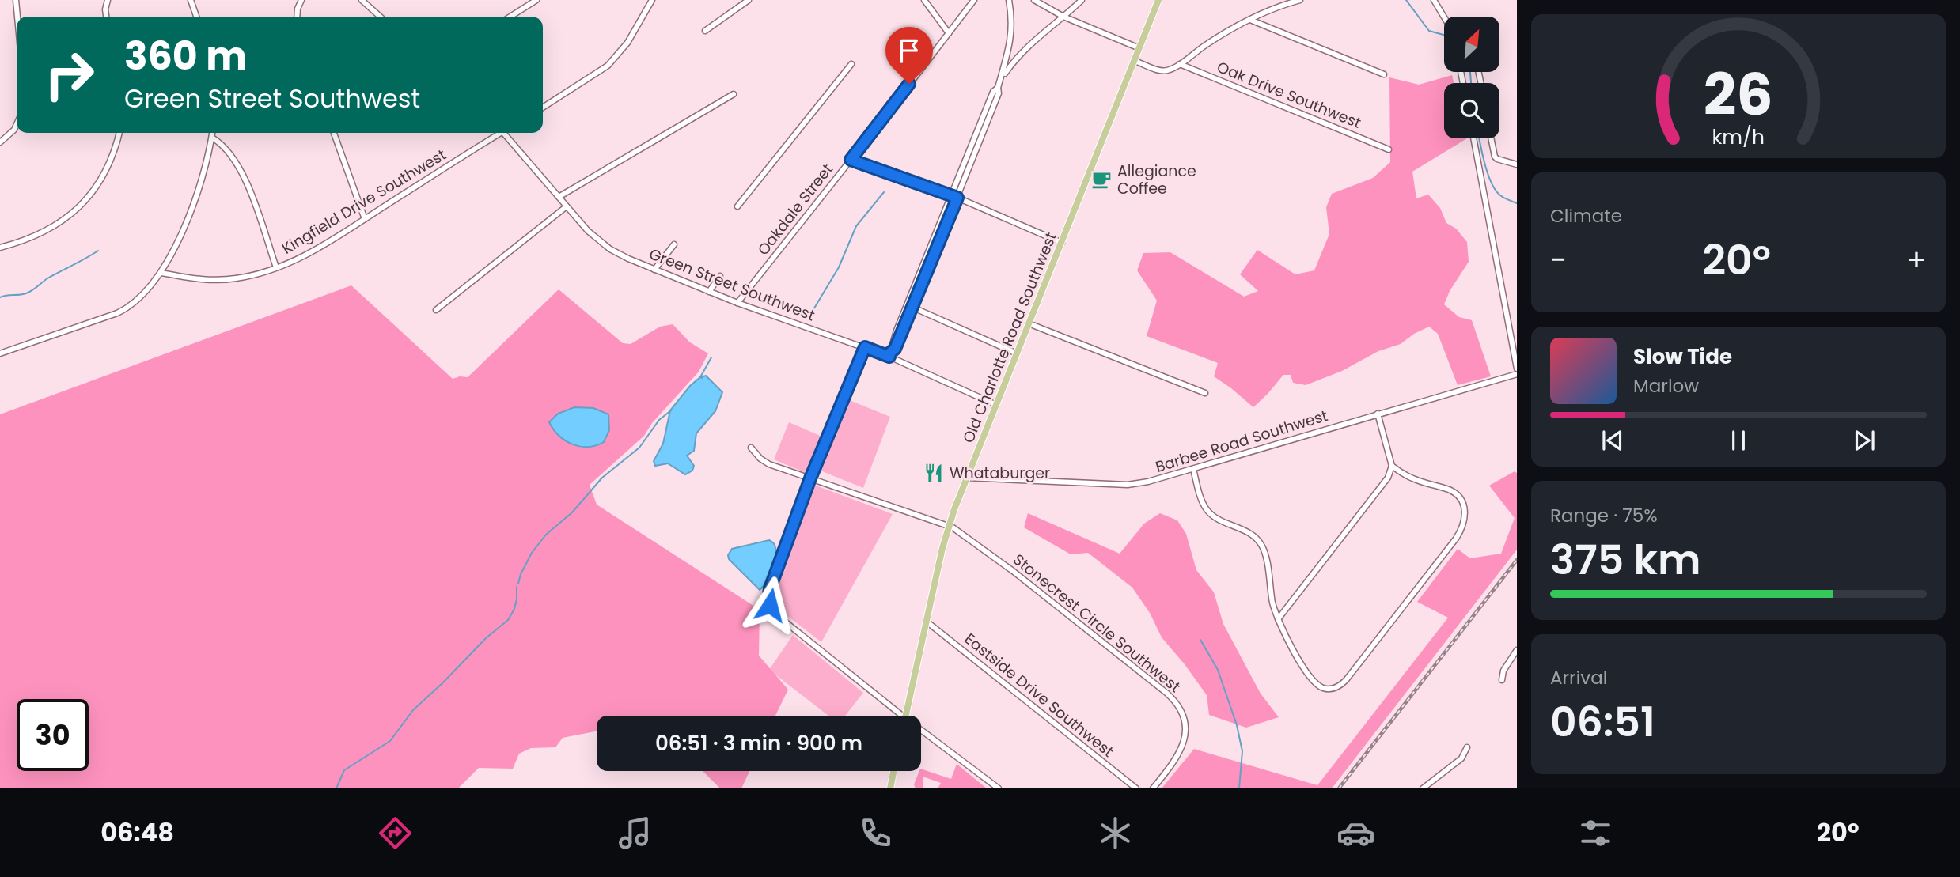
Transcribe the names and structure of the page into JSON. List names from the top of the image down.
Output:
{
  "streets": {
    "main road": ["Old Charlotte Road Southwest"],
    "street": [
      "Oak Drive Southwest",
      "Kingfield Drive Southwest",
      "Oakdale Street",
      "Green Street Southwest",
      "Barbee Road Southwest",
      "Stonecrest Circle Southwest",
      "Eastside Drive Southwest"
    ]
  },
  "crossings": [
    ["Oakdale Street", "Green Street Southwest"],
    ["Green Street Southwest", "Old Charlotte Road Southwest"],
    ["Old Charlotte Road Southwest", "Barbee Road Southwest"],
    ["Old Charlotte Road Southwest", "Stonecrest Circle Southwest"],
    ["Old Charlotte Road Southwest", "Eastside Drive Southwest"]
  ],
  "places": {
    "cafe": ["Allegiance Coffee"],
    "restaurant": ["Whataburger"]
  },
  "north": "top right",
  "page": {
    "turn": ["360 m", "Green Street Southwest"],
    "tile": [
      "Climate",
      ["Range · 75%", "375 km"],
      ["Arrival", "06:51"]
    ],
    "heat": ["−", "20°", "+"],
    "song": ["Slow Tide", "Marlow"],
    "limit": "30",
    "trip": "06:51 · 3 min · 900 m",
    "tabs": ["06:48", "20°"],
    "gauge": ["26", "km/h"]
  }
}
